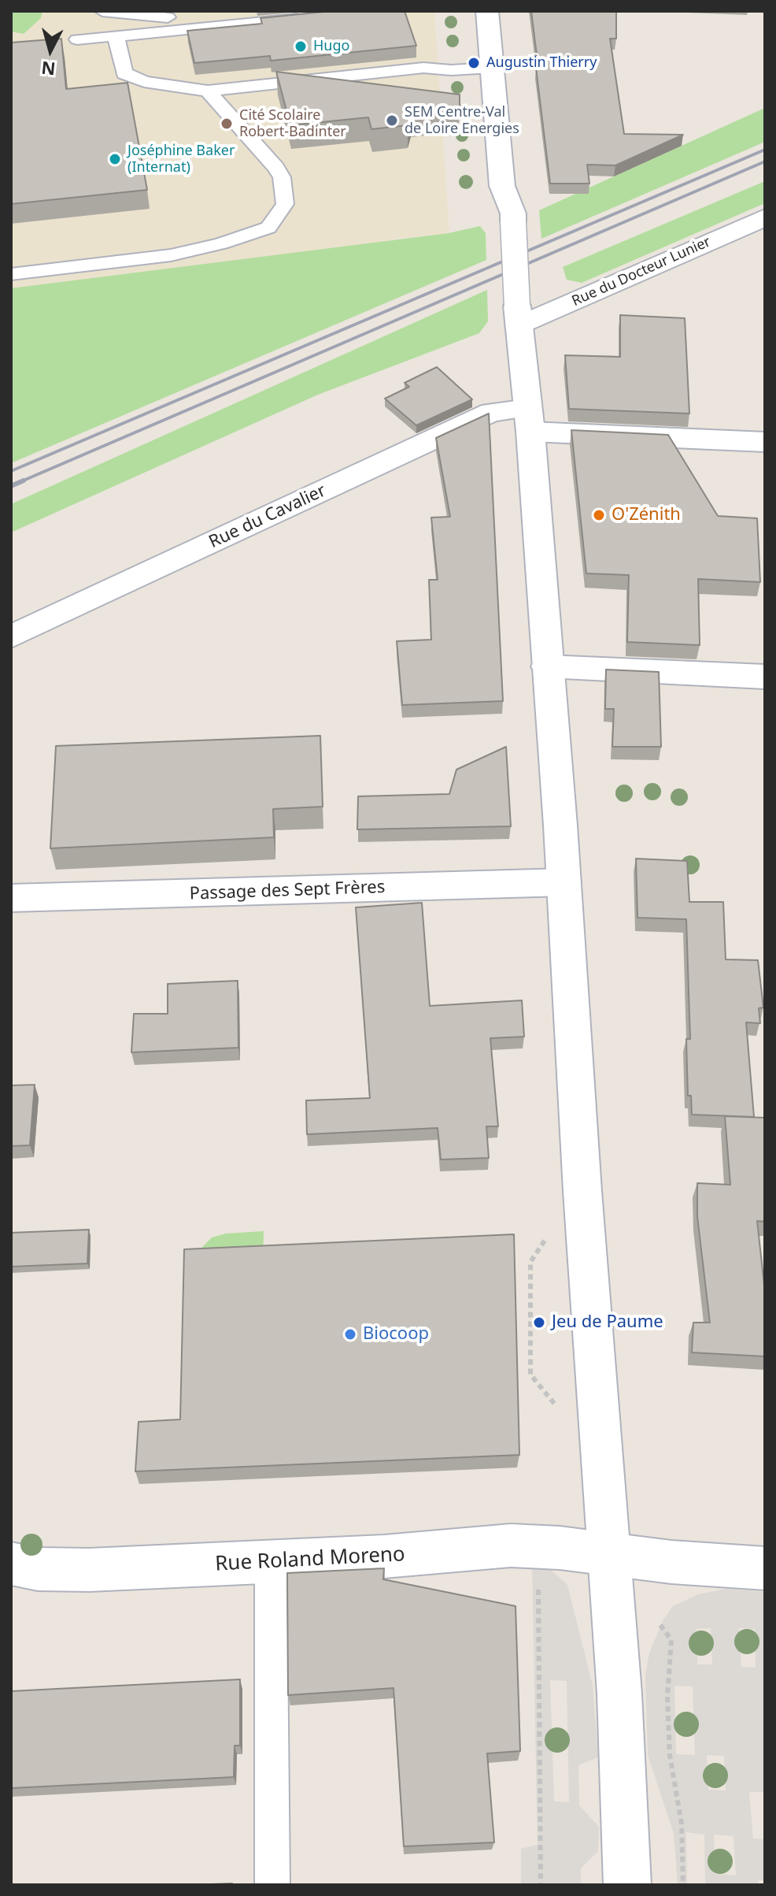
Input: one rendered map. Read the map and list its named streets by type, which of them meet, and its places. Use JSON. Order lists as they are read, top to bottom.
{
  "streets": {
    "street": [
      "Rue du Docteur Lunier",
      "Rue du Cavalier",
      "Passage des Sept Frères",
      "Rue Roland Moreno"
    ]
  },
  "places": [
    "Hugo",
    "Augustin Thierry",
    "SEM Centre-Val de Loire Energies",
    "Cité Scolaire Robert-Badinter",
    "Joséphine Baker (Internat)",
    "O'Zénith",
    "Jeu de Paume",
    "Biocoop"
  ],
  "north": "bottom"
}
